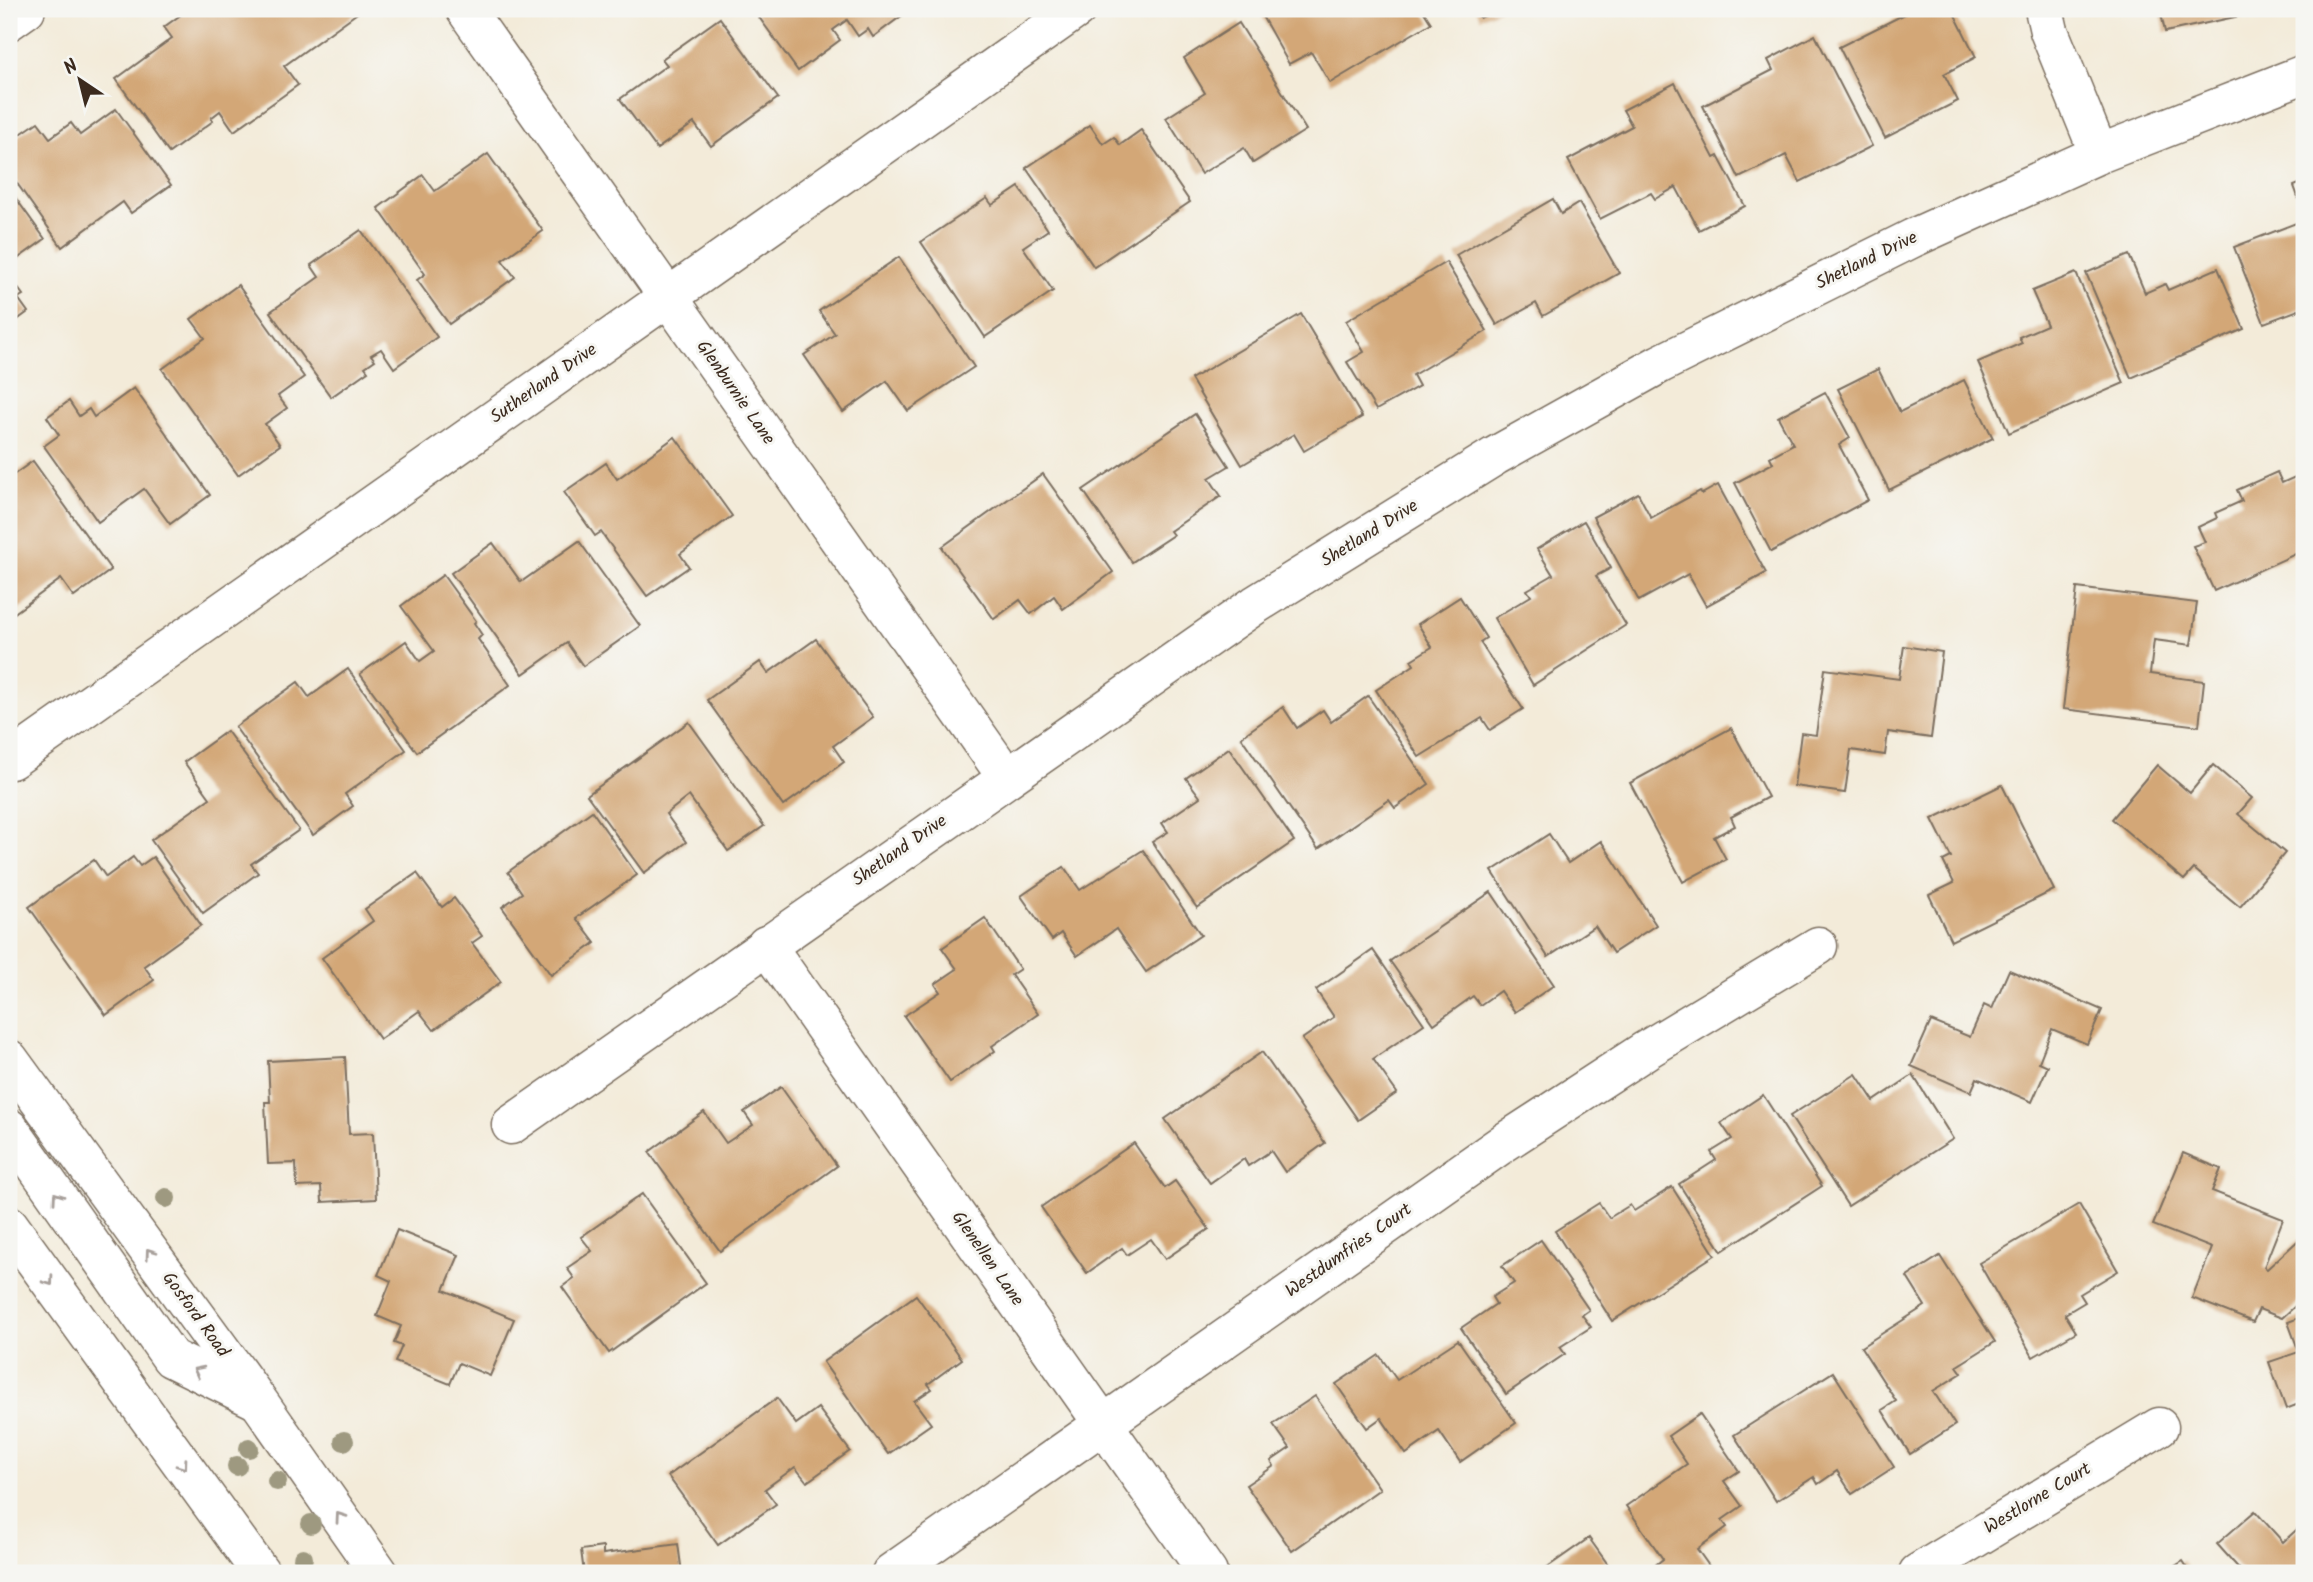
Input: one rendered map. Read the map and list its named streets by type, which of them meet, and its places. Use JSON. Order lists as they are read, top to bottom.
{
  "streets": {
    "street": [
      "Shetland Drive",
      "Sutherland Drive",
      "Glenburnie Lane",
      "Westdumfries Court",
      "Glenellen Lane",
      "Gosford Road",
      "Westlorne Court"
    ]
  },
  "crossings": [
    ["Shetland Drive", "Glenburnie Lane"],
    ["Shetland Drive", "Glenellen Lane"],
    ["Sutherland Drive", "Glenburnie Lane"],
    ["Westdumfries Court", "Glenellen Lane"]
  ],
  "north": "top left"
}
